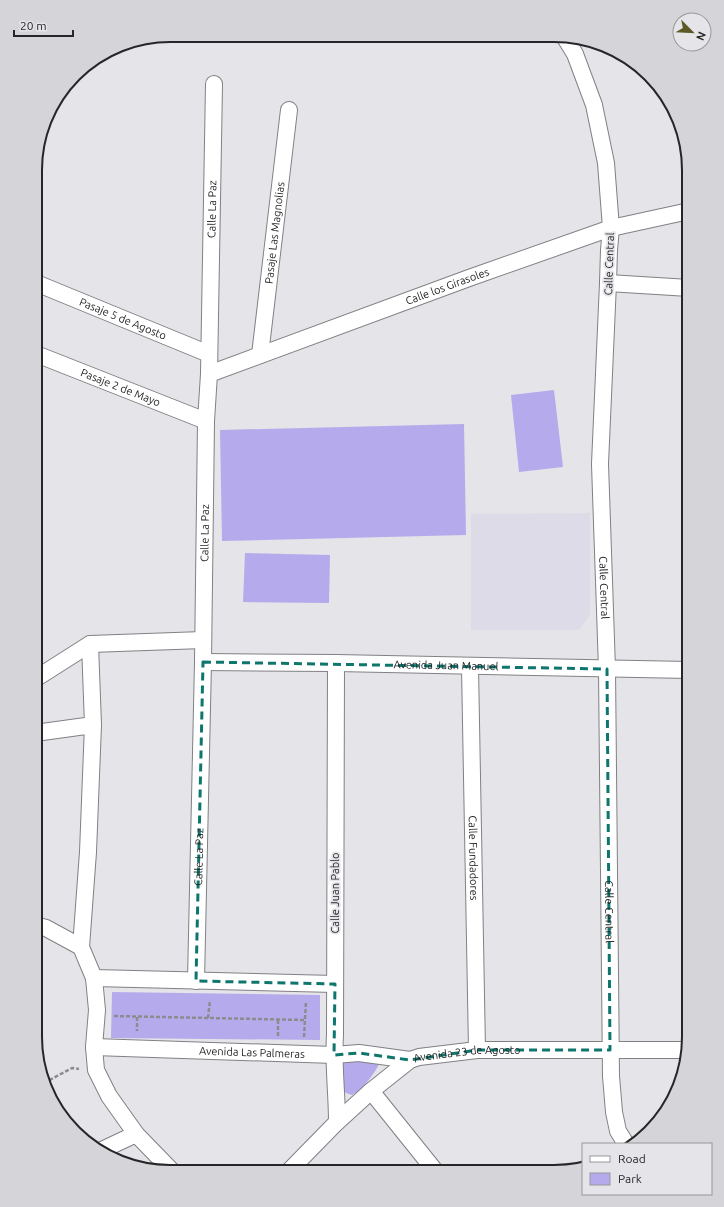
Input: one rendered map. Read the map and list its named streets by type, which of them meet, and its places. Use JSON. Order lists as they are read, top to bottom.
{
  "streets": {
    "street": [
      "Calle La Paz",
      "Pasaje Las Magnolias",
      "Calle Central",
      "Calle los Girasoles",
      "Pasaje 5 de Agosto",
      "Pasaje 2 de Mayo",
      "Avenida Juan Manuel",
      "Calle Fundadores",
      "Calle Juan Pablo",
      "Avenida Las Palmeras",
      "Avenida 23 de Agosto"
    ]
  },
  "crossings": [
    ["Calle La Paz", "Calle los Girasoles"],
    ["Calle La Paz", "Pasaje 5 de Agosto"],
    ["Calle La Paz", "Pasaje 2 de Mayo"],
    ["Calle La Paz", "Avenida Juan Manuel"],
    ["Pasaje Las Magnolias", "Calle los Girasoles"],
    ["Calle Central", "Calle los Girasoles"],
    ["Calle Central", "Avenida Juan Manuel"],
    ["Calle Central", "Avenida 23 de Agosto"],
    ["Avenida Juan Manuel", "Calle Fundadores"],
    ["Avenida Juan Manuel", "Calle Juan Pablo"],
    ["Calle Fundadores", "Avenida 23 de Agosto"],
    ["Calle Juan Pablo", "Avenida Las Palmeras"],
    ["Calle Juan Pablo", "Avenida 23 de Agosto"],
    ["Avenida Las Palmeras", "Avenida 23 de Agosto"]
  ],
  "legend": ["Road", "Park"],
  "scale_bar": "20 m",
  "north": "bottom right"
}
